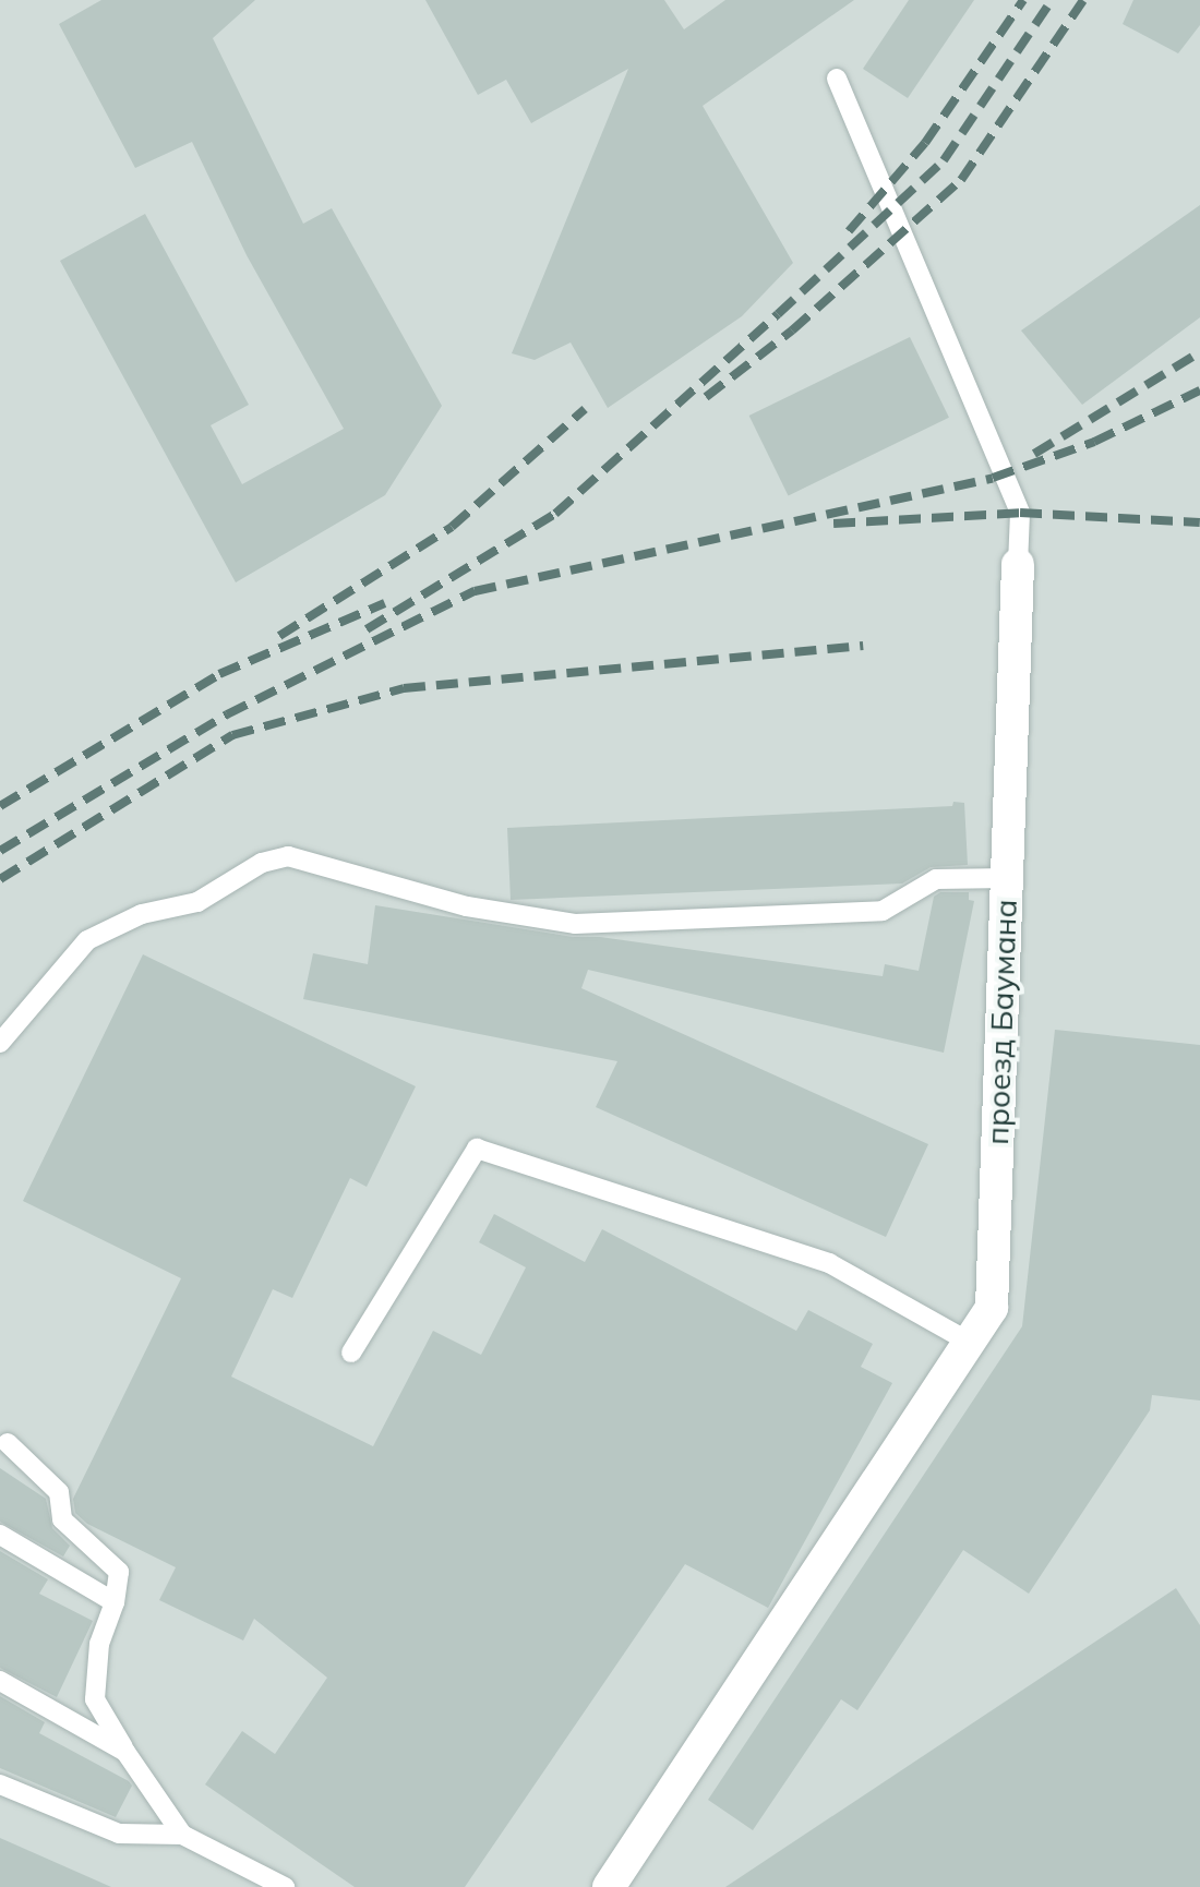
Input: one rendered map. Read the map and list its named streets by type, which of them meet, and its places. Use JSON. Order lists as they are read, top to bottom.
{
  "streets": {
    "street": ["проезд Баумана"]
  }
}
